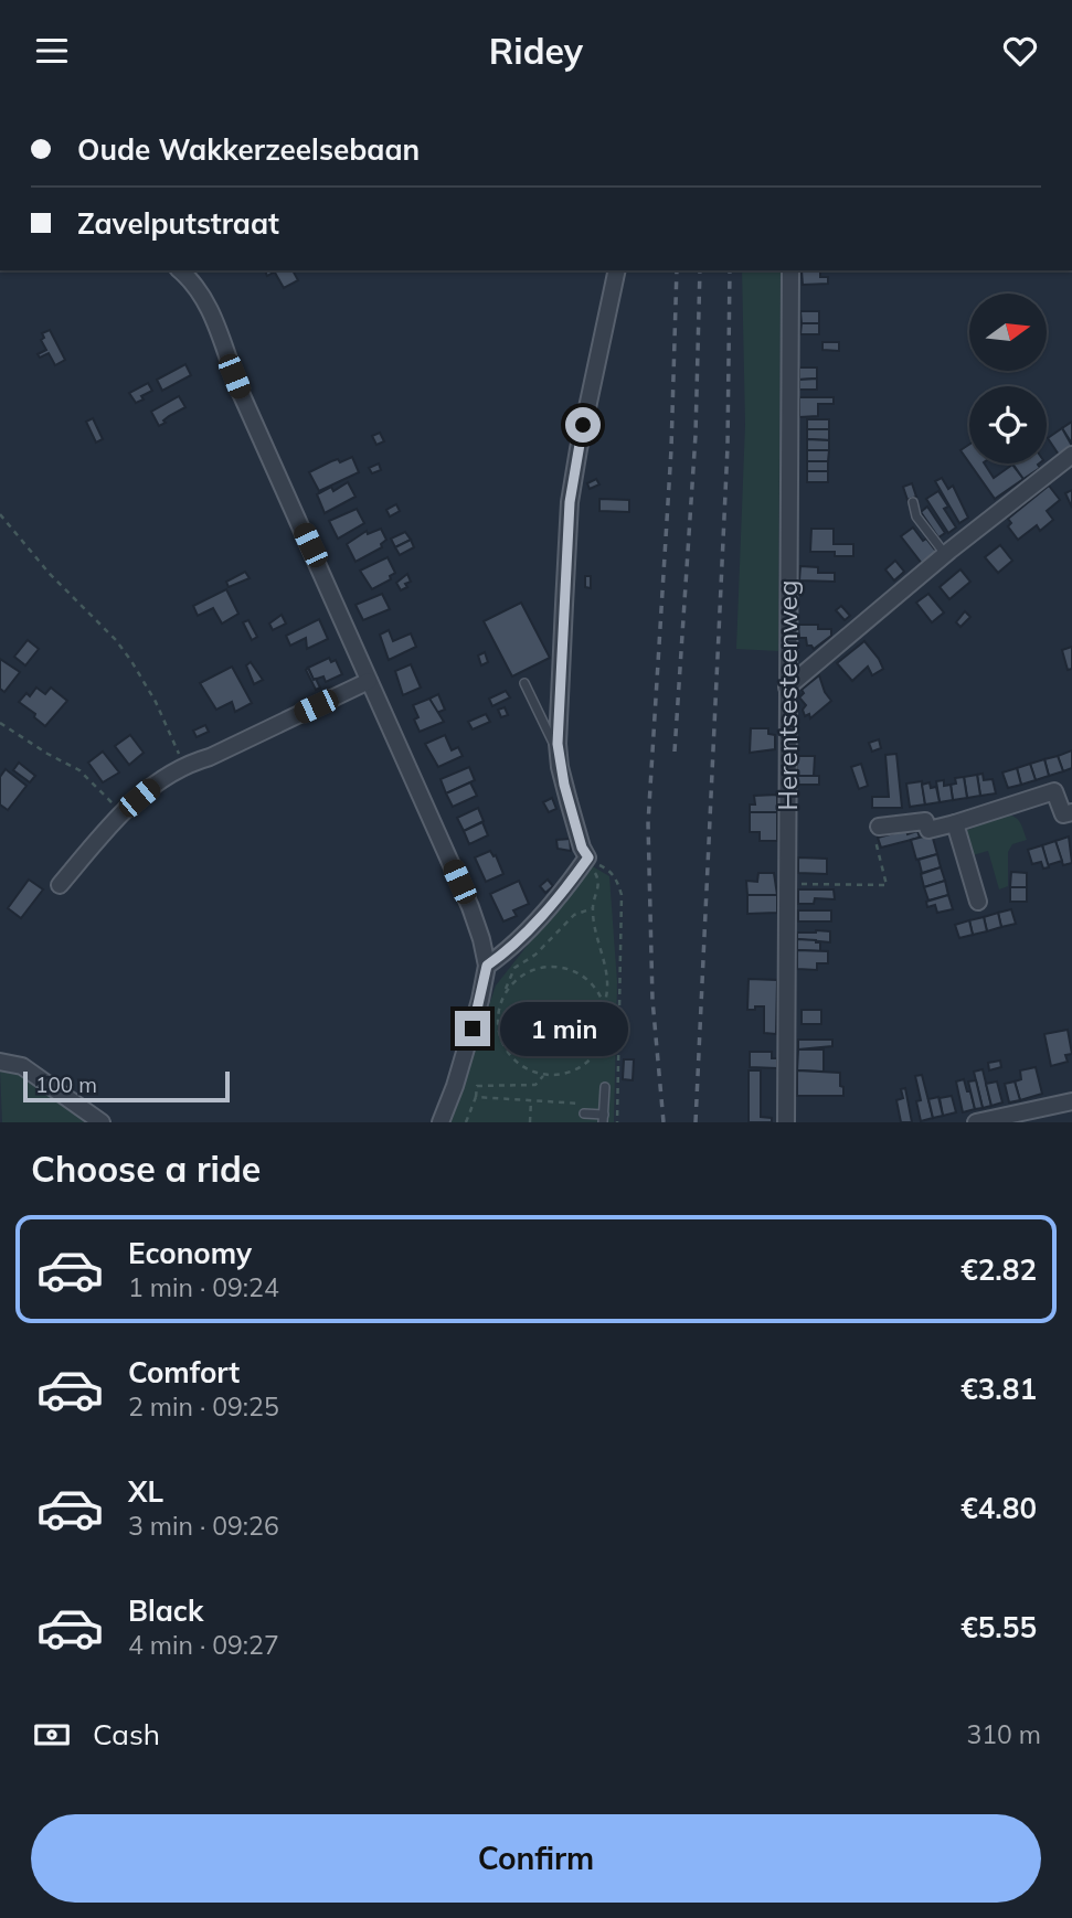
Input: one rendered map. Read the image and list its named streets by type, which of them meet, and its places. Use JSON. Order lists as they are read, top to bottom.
{
  "streets": {
    "street": ["Herentsesteenweg"]
  },
  "scale_bar": "100 m",
  "north": "right",
  "page": {
    "header": "Ridey",
    "banner": ["Oude Wakkerzeelsebaan", "Zavelputstraat"],
    "bubble": "1 min",
    "scale": "100 m",
    "heading": "Choose a ride",
    "list": [
      {
        "name": "Economy",
        "note": "1 min · 09:24",
        "value": "€2.82"
      },
      {
        "name": "Comfort",
        "note": "2 min · 09:25",
        "value": "€3.81"
      },
      {
        "name": "XL",
        "note": "3 min · 09:26",
        "value": "€4.80"
      },
      {
        "name": "Black",
        "note": "4 min · 09:27",
        "value": "€5.55"
      }
    ],
    "pay": ["Cash", "310 m"],
    "buttons": "Confirm"
  }
}
